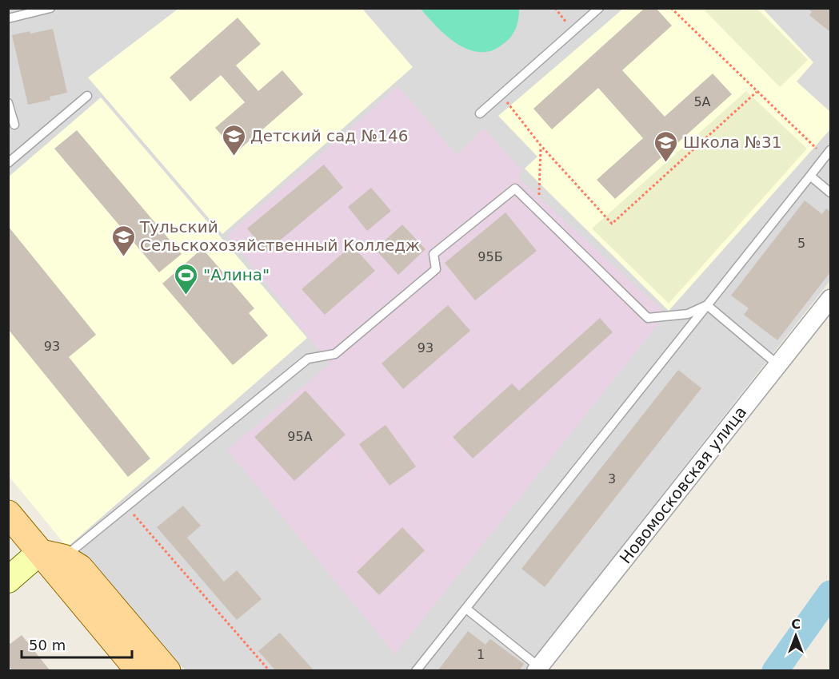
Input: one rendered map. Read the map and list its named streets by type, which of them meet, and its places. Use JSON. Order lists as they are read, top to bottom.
{
  "streets": {
    "street": ["Новомосковская улица"]
  },
  "places": {
    "school or university": ["Детский сад №146", "Школа №31", "Тульский Сельскохозяйственный Колледж"],
    "sports": ["\"Алина\""]
  },
  "house_numbers": [
    "5А",
    "5",
    "95Б",
    "93",
    "93",
    "95А",
    "3",
    "1"
  ],
  "scale_bar": "50 m",
  "north": "top"
}
